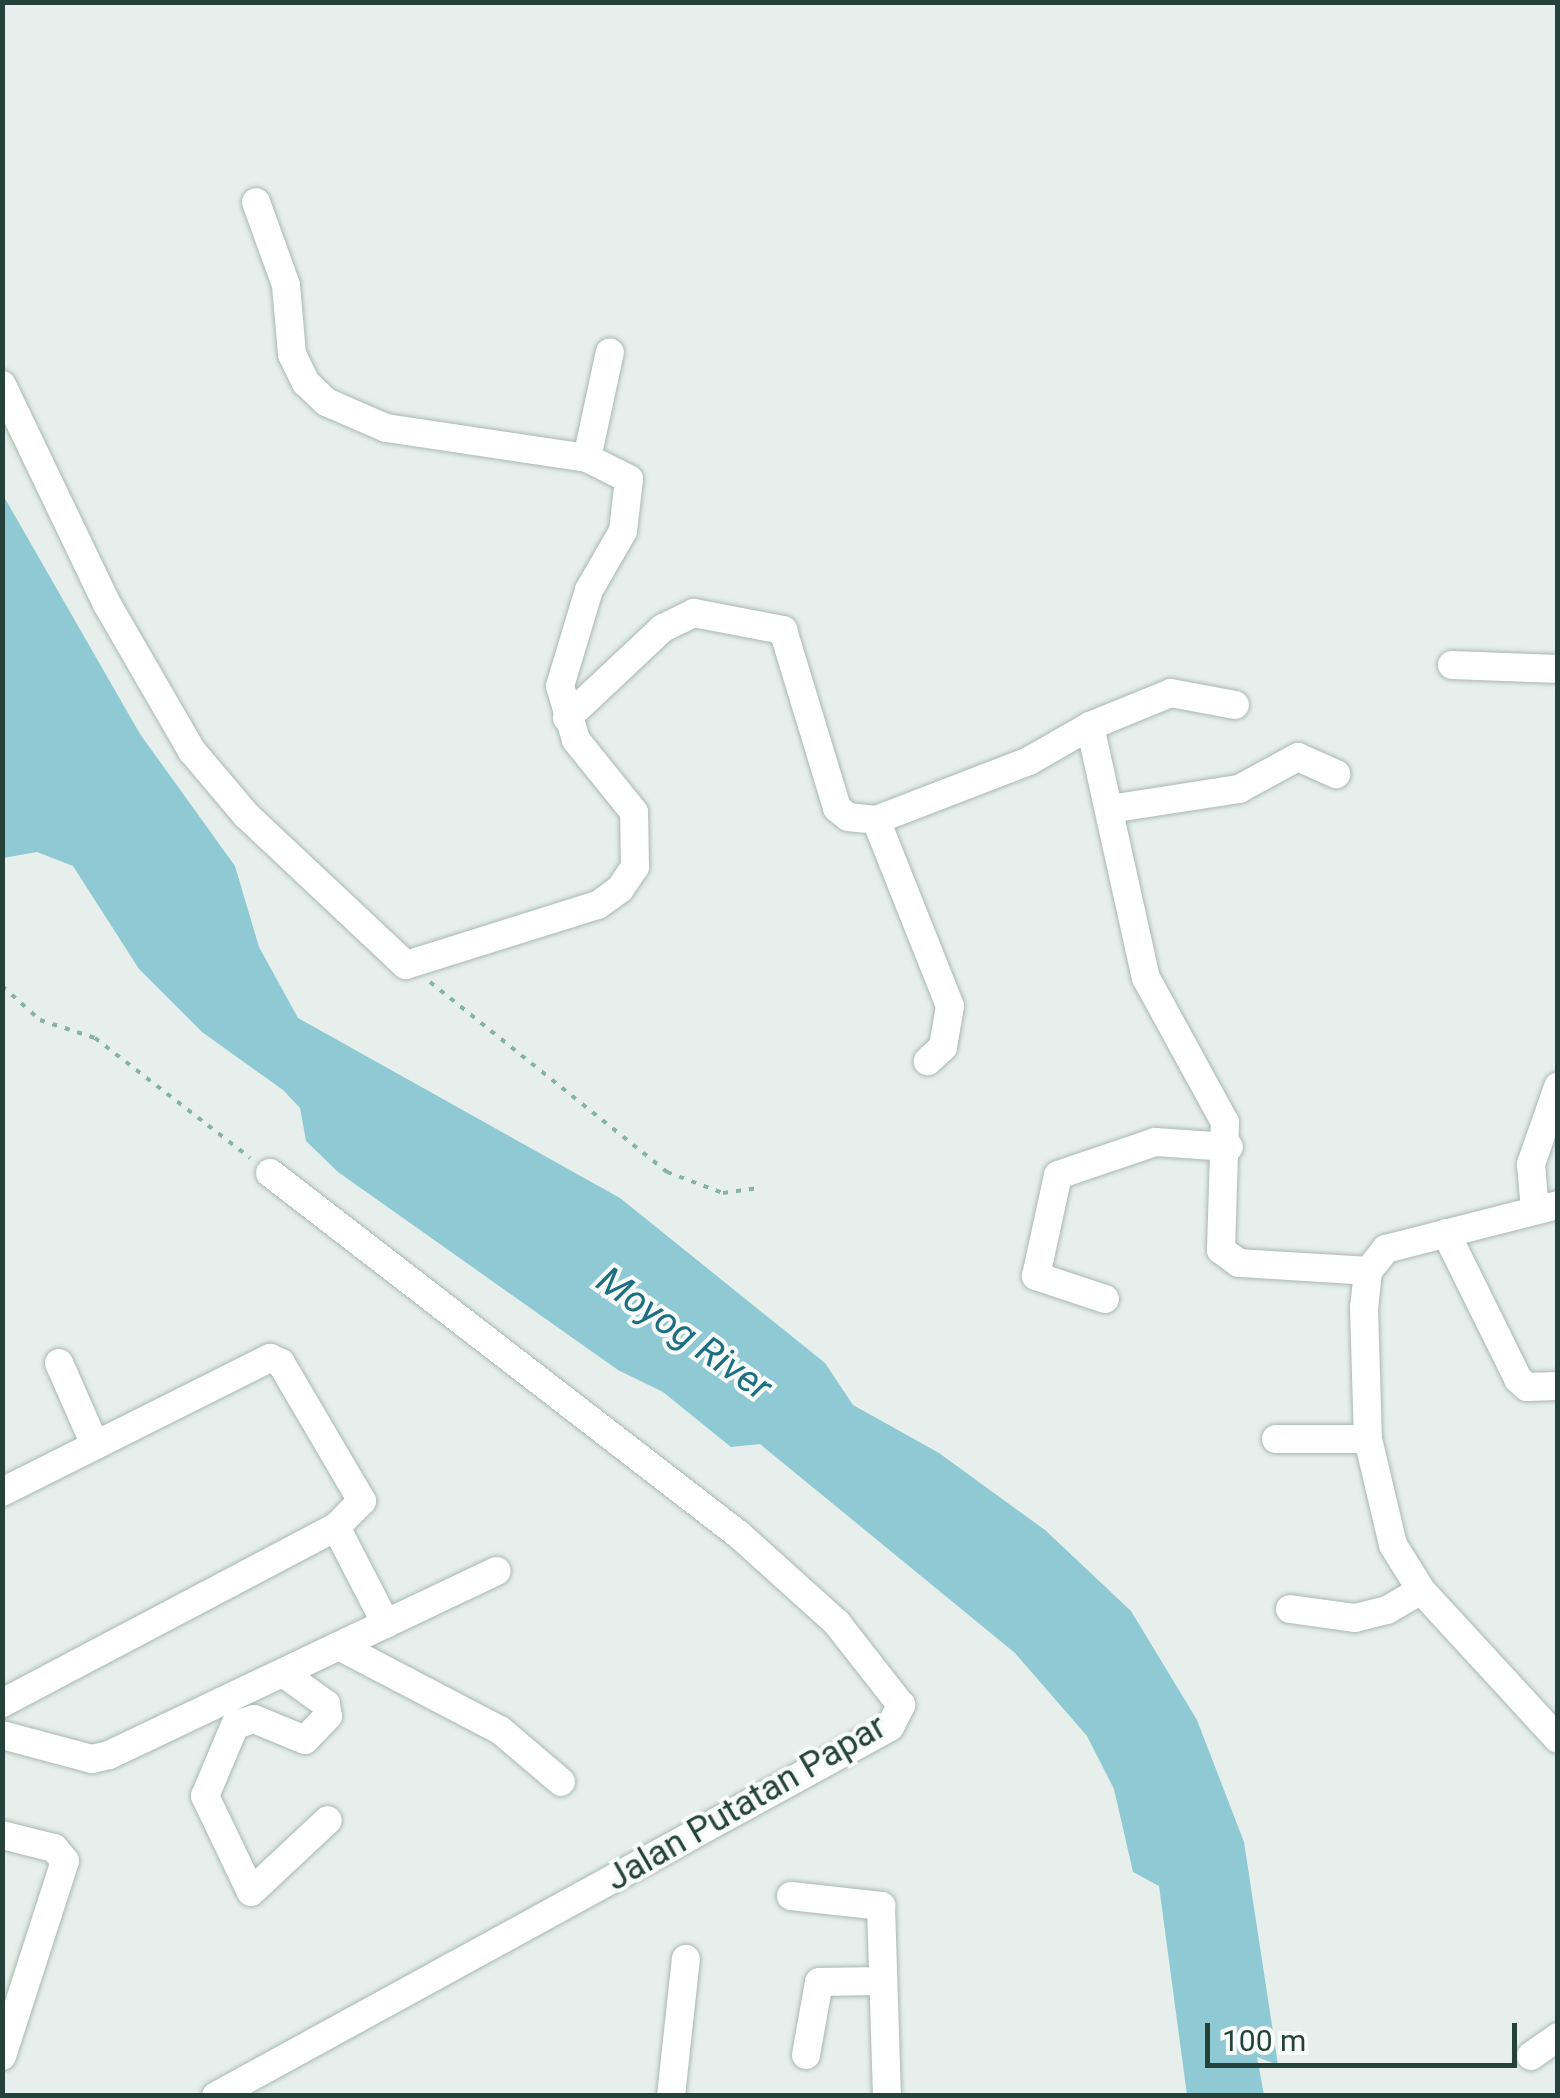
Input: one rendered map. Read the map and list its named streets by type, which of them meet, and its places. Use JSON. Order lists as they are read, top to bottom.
{
  "streets": {
    "street": ["Jalan Putatan Papar"]
  },
  "water": ["Moyog River"],
  "scale_bar": "100 m"
}
